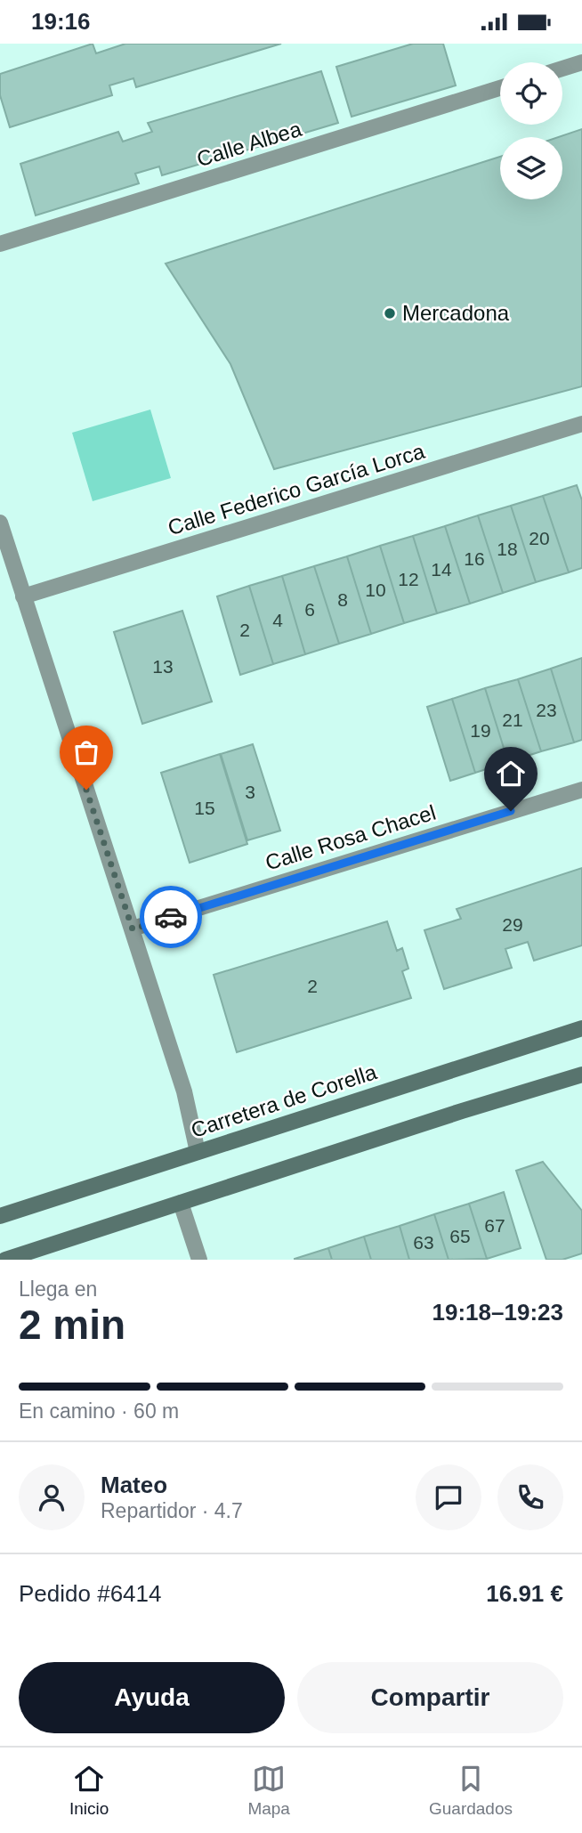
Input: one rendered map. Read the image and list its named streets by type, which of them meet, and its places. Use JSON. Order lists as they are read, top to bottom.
{
  "streets": {
    "main road": ["Carretera de Corella"],
    "street": ["Calle Albea", "Calle Federico García Lorca", "Calle Rosa Chacel"]
  },
  "places": ["Mercadona"],
  "house_numbers": [
    "20",
    "18",
    "16",
    "14",
    "12",
    "10",
    "8",
    "6",
    "4",
    "2",
    "13",
    "23",
    "21",
    "19",
    "3",
    "15",
    "29",
    "2",
    "67",
    "65",
    "63"
  ],
  "page": {
    "status": "19:16",
    "heading": ["2 min", "Llega en", "19:18–19:23"],
    "panel": [
      "Mateo",
      "Repartidor · 4.7",
      "Pedido #6414",
      "16.91 €"
    ],
    "bar": "En camino · 60 m",
    "buttons": ["Ayuda", "Compartir"],
    "tabs": ["Inicio", "Mapa", "Guardados"]
  }
}
